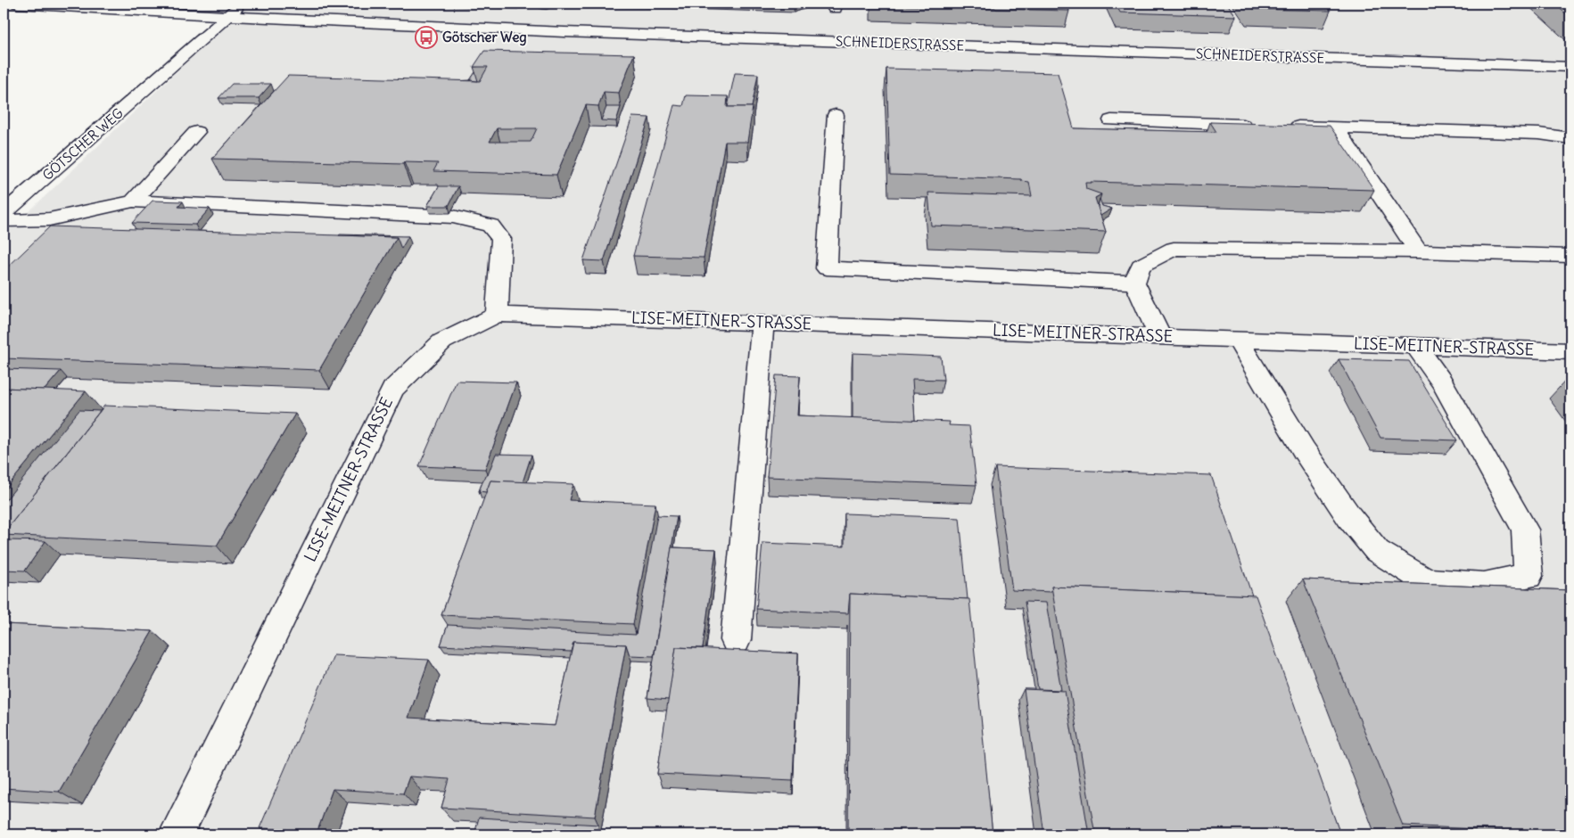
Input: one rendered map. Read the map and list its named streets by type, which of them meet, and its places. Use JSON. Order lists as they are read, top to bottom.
{
  "streets": {
    "street": ["SCHNEIDERSTRASSE", "GÖTSCHER WEG", "LISE-MEITNER-STRASSE"]
  },
  "crossings": [
    ["SCHNEIDERSTRASSE", "GÖTSCHER WEG"]
  ],
  "places": {
    "bus stop": ["Götscher Weg"]
  }
}
